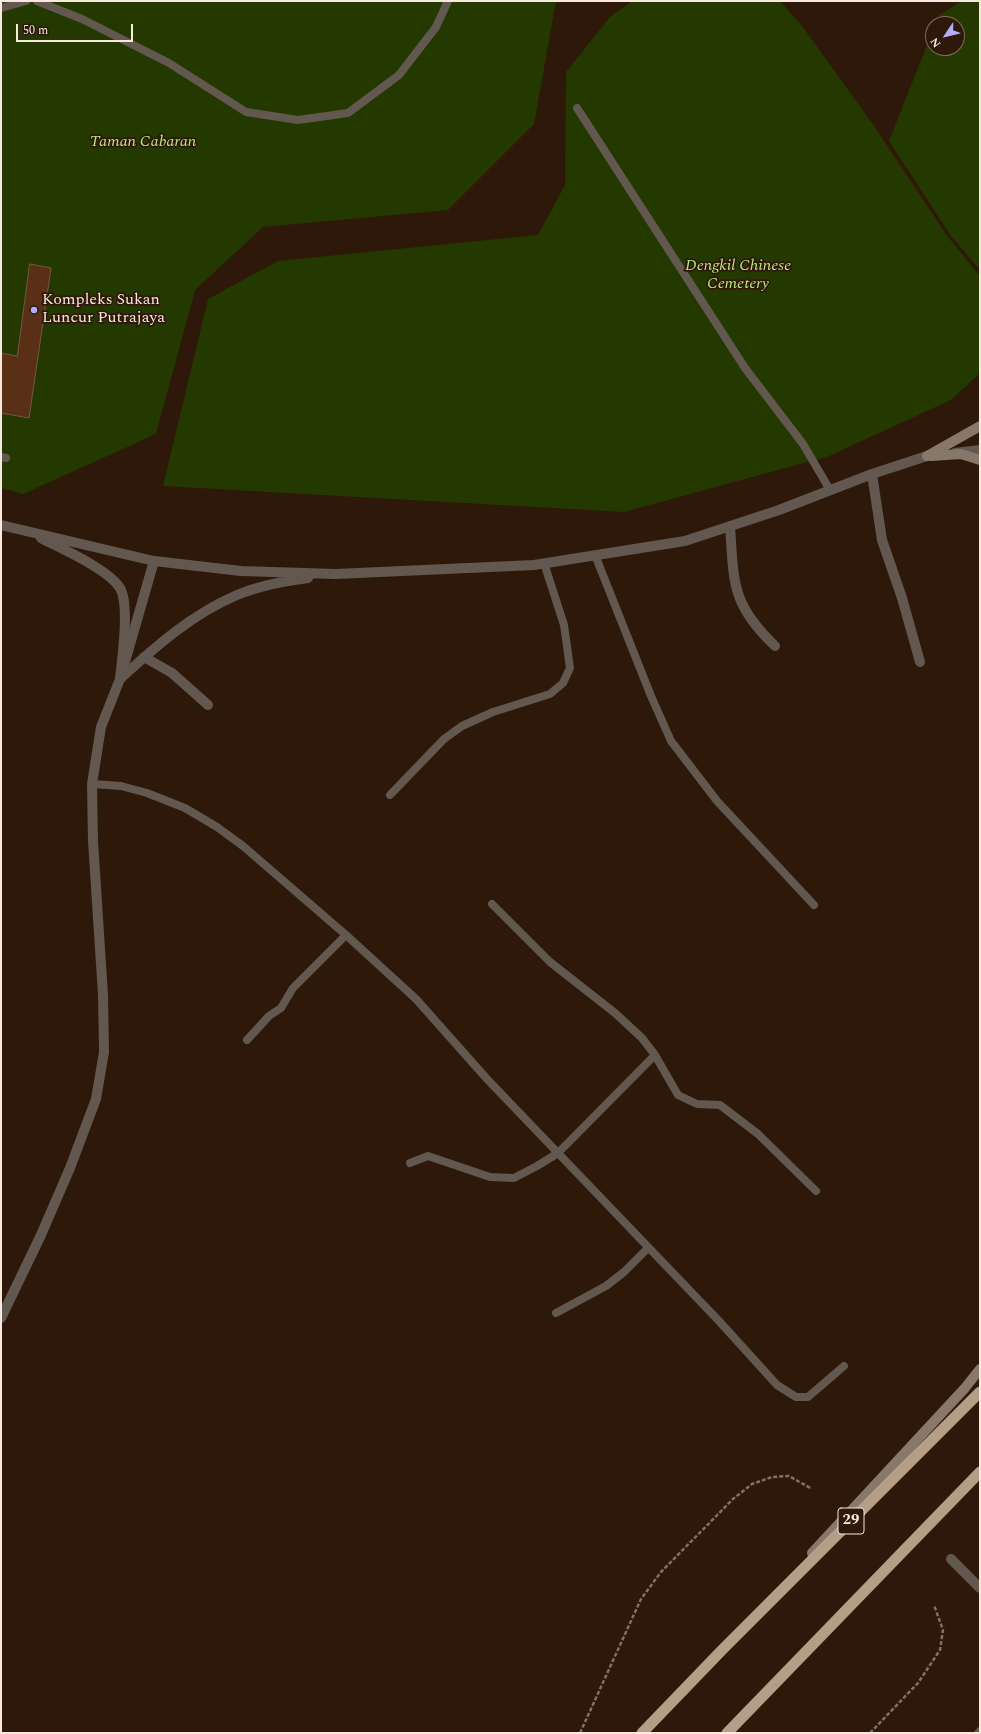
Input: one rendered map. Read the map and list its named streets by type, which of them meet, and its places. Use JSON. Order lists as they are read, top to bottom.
{
  "streets": {
    "highway": ["29"]
  },
  "parks": ["Taman Cabaran", "Dengkil Chinese Cemetery"],
  "places": ["Kompleks Sukan Luncur Putrajaya"],
  "scale_bar": "50 m",
  "north": "bottom left"
}
